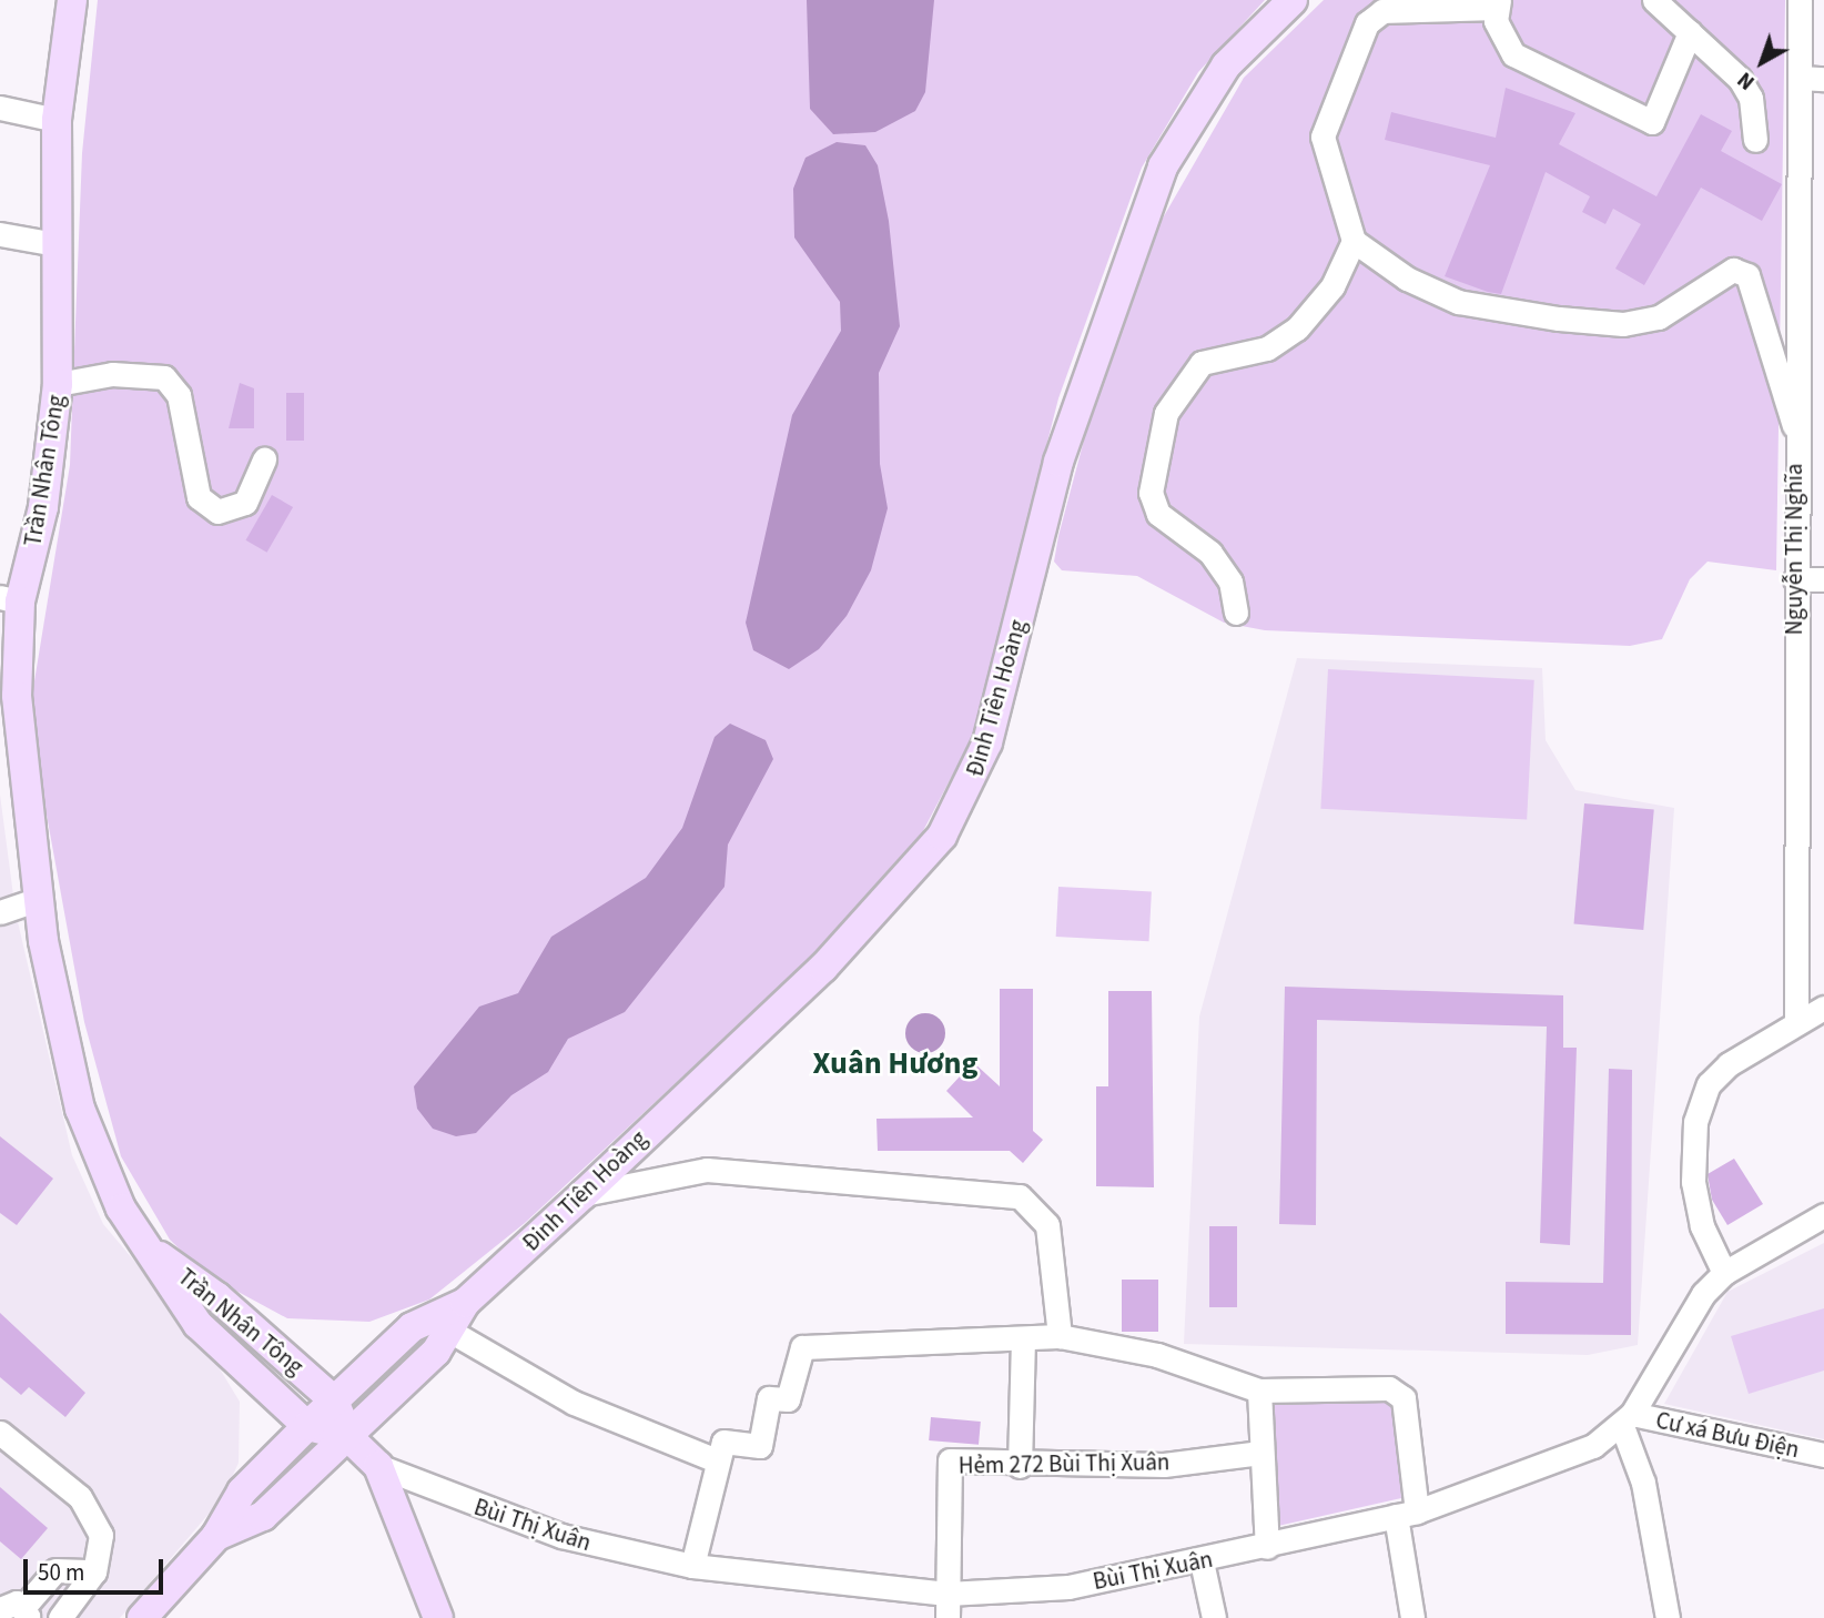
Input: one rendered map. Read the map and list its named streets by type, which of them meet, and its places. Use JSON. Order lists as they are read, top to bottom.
{
  "streets": {
    "main road": ["Trần Nhân Tông", "Đinh Tiên Hoàng"],
    "street": [
      "Nguyễn Thị Nghĩa",
      "Cư xá Bưu Điện",
      "Hẻm 272 Bùi Thị Xuân",
      "Bùi Thị Xuân"
    ]
  },
  "crossings": [
    ["Trần Nhân Tông", "Đinh Tiên Hoàng"],
    ["Cư xá Bưu Điện", "Bùi Thị Xuân"],
    ["Hẻm 272 Bùi Thị Xuân", "Bùi Thị Xuân"]
  ],
  "districts": ["Xuân Hương"],
  "scale_bar": "50 m",
  "north": "bottom left"
}
